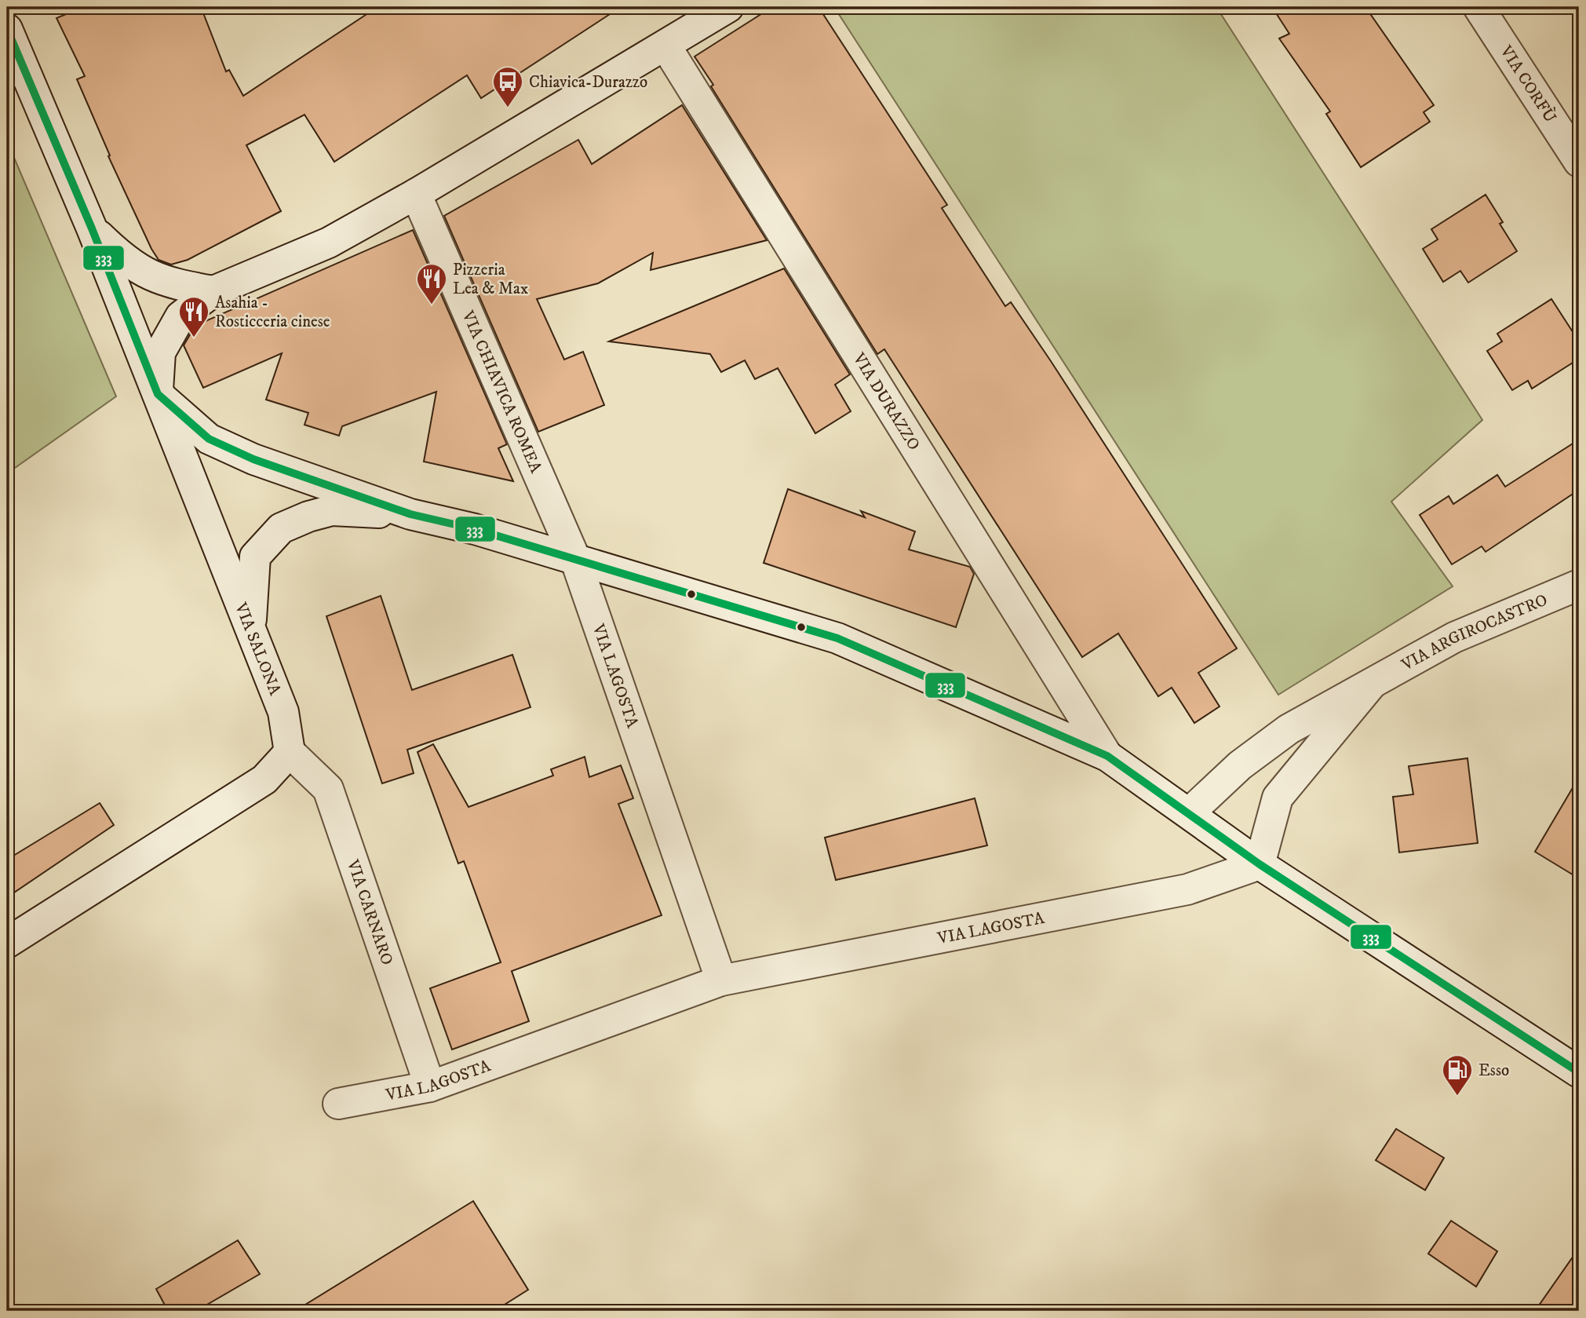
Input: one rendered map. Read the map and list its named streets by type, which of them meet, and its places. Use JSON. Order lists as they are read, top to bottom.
{
  "streets": {
    "street": [
      "VIA CORFÙ",
      "VIA CHIAVICA ROMEA",
      "VIA DURAZZO",
      "VIA ARGIROCASTRO",
      "VIA SALONA",
      "VIA LAGOSTA",
      "VIA CARNARO"
    ]
  },
  "crossings": [
    ["VIA CHIAVICA ROMEA", "VIA LAGOSTA"],
    ["VIA ARGIROCASTRO", "VIA LAGOSTA"],
    ["VIA SALONA", "VIA CARNARO"],
    ["VIA LAGOSTA", "VIA CARNARO"]
  ],
  "places": {
    "bus stop": ["Chiavica-Durazzo"],
    "restaurant": ["Pizzeria Lea & Max", "Asahia - Rosticceria cinese"],
    "fuel station": ["Esso"]
  },
  "lines": ["transit line 333"]
}
